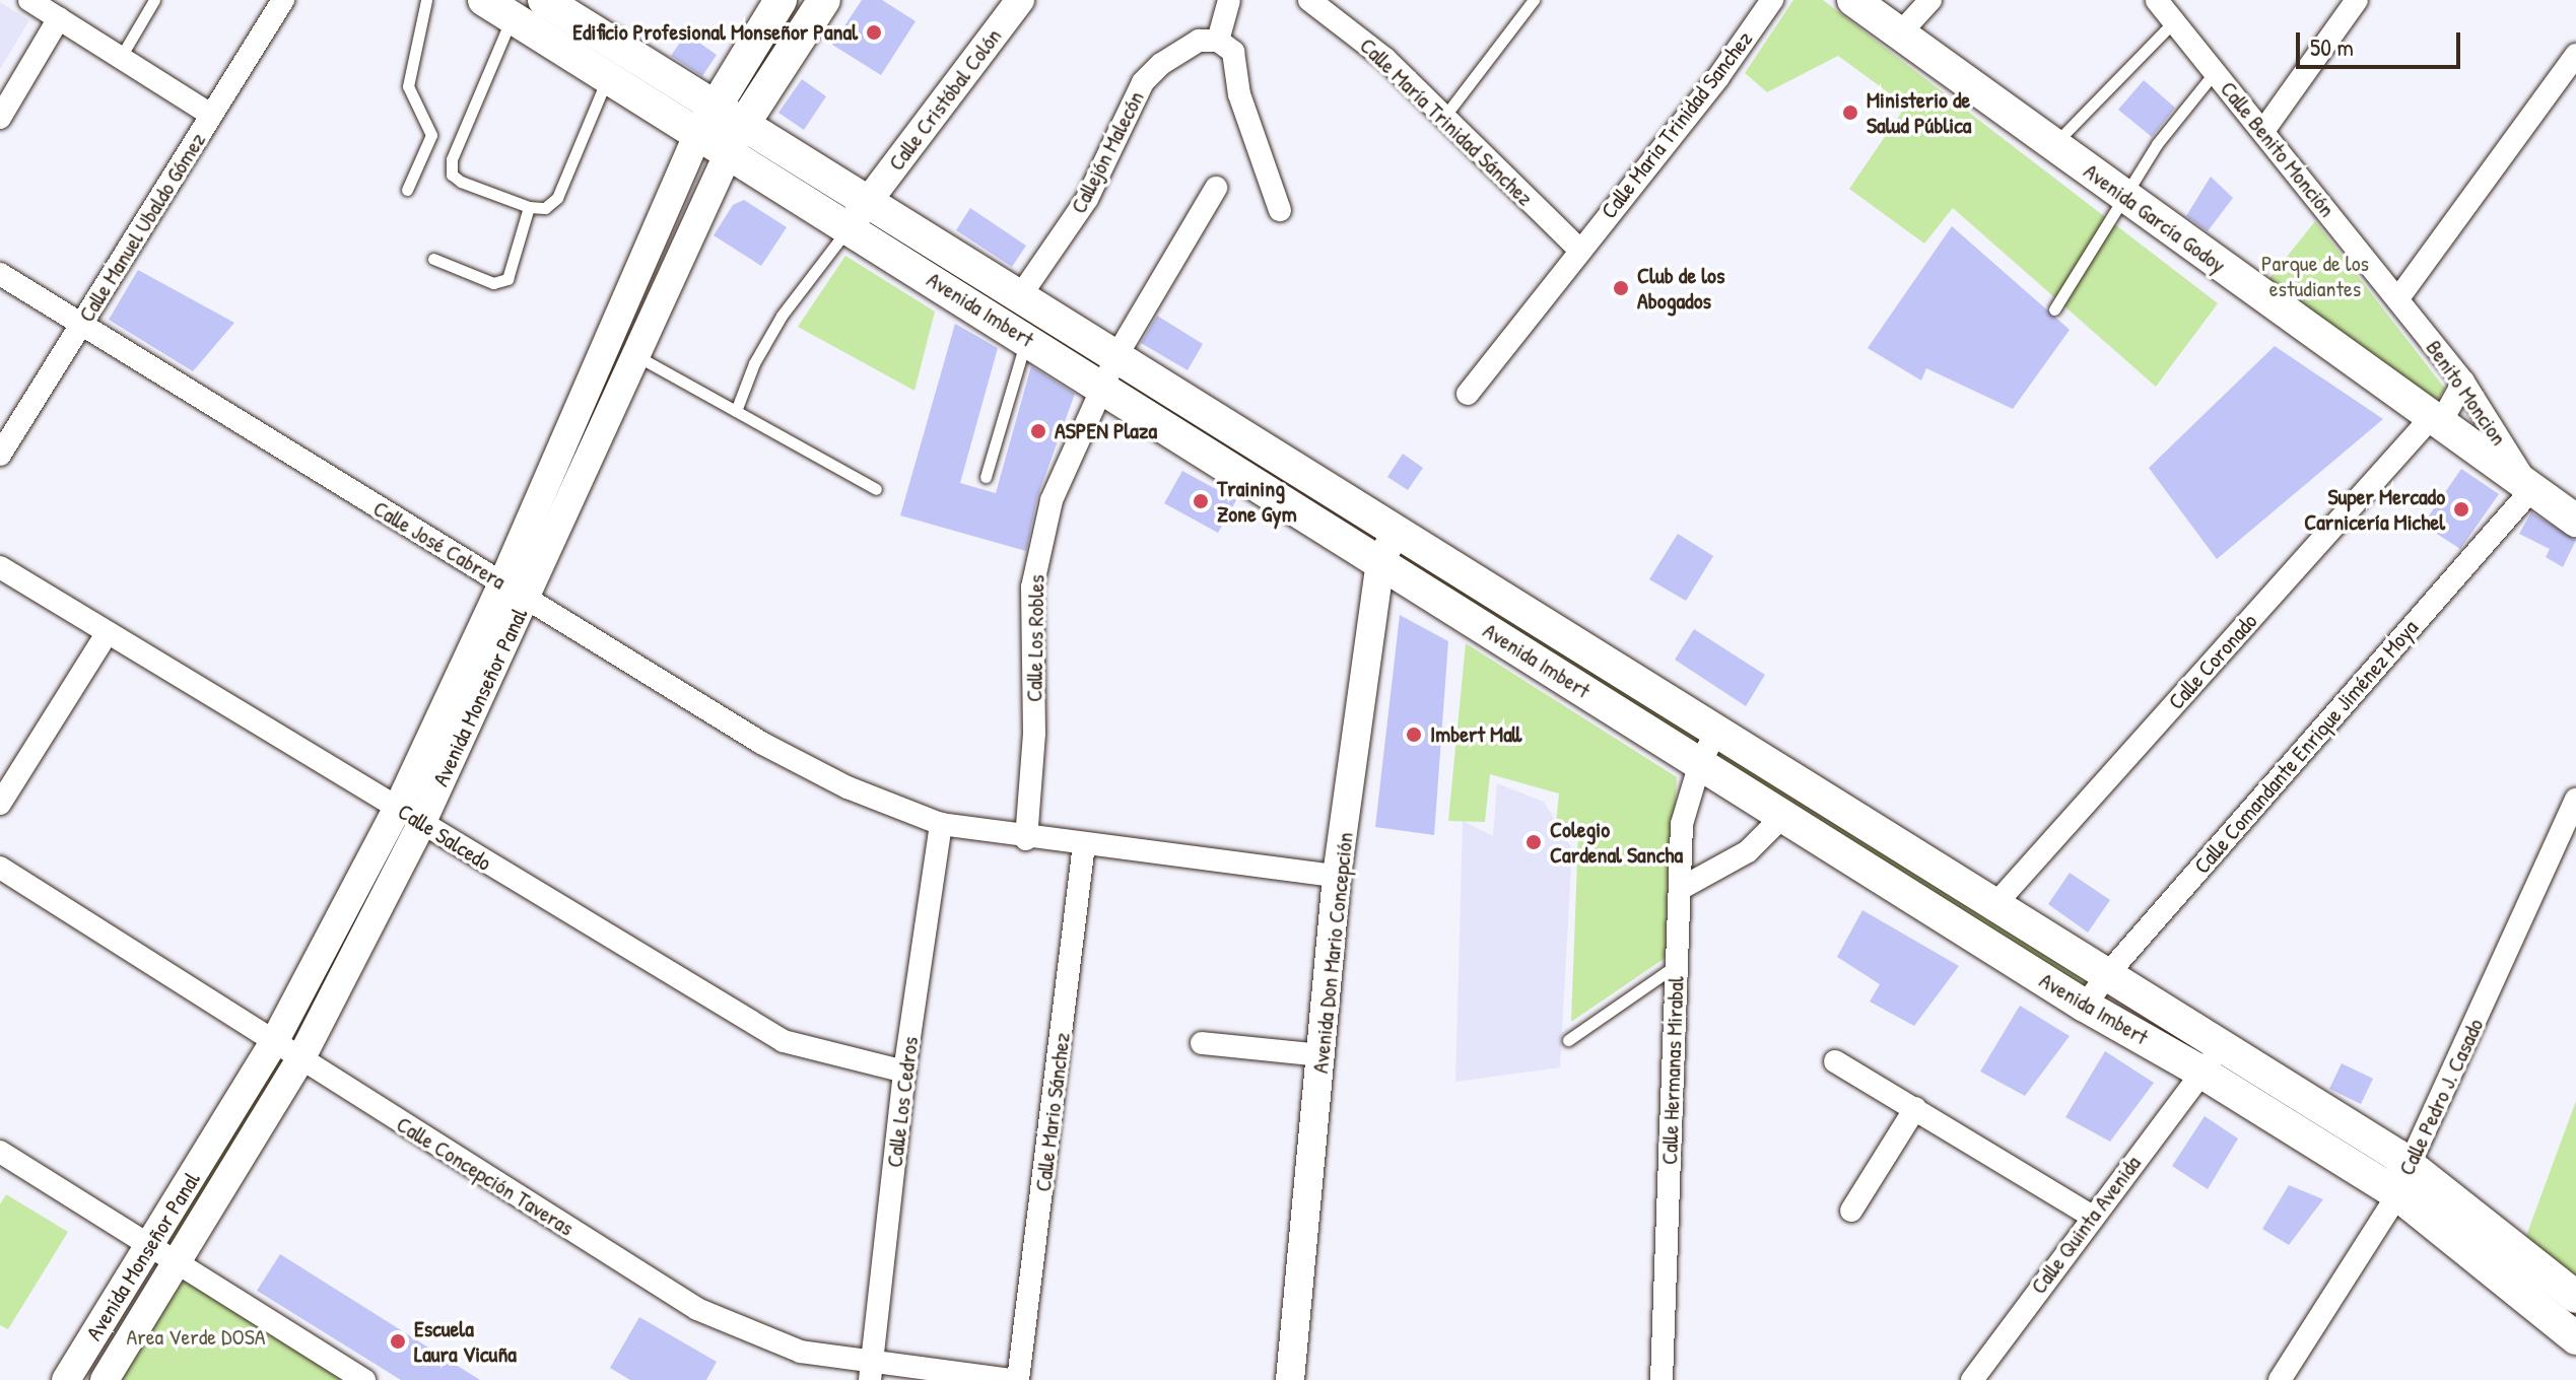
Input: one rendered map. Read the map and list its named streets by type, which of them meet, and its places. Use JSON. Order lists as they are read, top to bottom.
{
  "streets": {
    "main road": ["Avenida García Godoy", "Avenida Imbert", "Avenida Monseñor Panal"],
    "street": [
      "Calle Cristóbal Colón",
      "Calle María Trinidad Sánchez",
      "Calle Maria Trinidad Sanchez",
      "Calle Benito Monción",
      "Callejón Malecón",
      "Calle Manuel Ubaldo Gómez",
      "Benito Moncion",
      "Calle José Cabrera",
      "Calle Los Robles",
      "Calle Coronado",
      "Calle Comandante Enrique Jiménez Moya",
      "Calle Salcedo",
      "Avenida Don Mario Concepción",
      "Calle Hermanas Mirabal",
      "Calle Pedro J. Casado",
      "Calle Los Cedros",
      "Calle Mario Sánchez",
      "Calle Concepción Taveras",
      "Calle Quinta Avenida"
    ]
  },
  "crossings": [
    ["Calle Cristóbal Colón", "Avenida Imbert"],
    ["Calle María Trinidad Sánchez", "Calle Maria Trinidad Sanchez"],
    ["Calle Benito Monción", "Benito Moncion"],
    ["Callejón Malecón", "Avenida Imbert"],
    ["Avenida García Godoy", "Benito Moncion"],
    ["Avenida García Godoy", "Calle Coronado"],
    ["Avenida García Godoy", "Calle Comandante Enrique Jiménez Moya"],
    ["Calle Manuel Ubaldo Gómez", "Calle José Cabrera"],
    ["Avenida Imbert", "Calle Los Robles"],
    ["Avenida Imbert", "Calle Coronado"],
    ["Avenida Imbert", "Avenida Monseñor Panal"],
    ["Avenida Imbert", "Calle Comandante Enrique Jiménez Moya"],
    ["Avenida Imbert", "Avenida Don Mario Concepción"],
    ["Avenida Imbert", "Calle Hermanas Mirabal"],
    ["Avenida Imbert", "Calle Pedro J. Casado"],
    ["Avenida Imbert", "Calle Quinta Avenida"],
    ["Benito Moncion", "Calle Coronado"],
    ["Benito Moncion", "Calle Comandante Enrique Jiménez Moya"],
    ["Calle José Cabrera", "Calle Los Robles"],
    ["Calle José Cabrera", "Avenida Monseñor Panal"],
    ["Calle José Cabrera", "Avenida Don Mario Concepción"],
    ["Calle José Cabrera", "Calle Los Cedros"],
    ["Calle José Cabrera", "Calle Mario Sánchez"],
    ["Avenida Monseñor Panal", "Calle Salcedo"],
    ["Avenida Monseñor Panal", "Calle Concepción Taveras"],
    ["Calle Salcedo", "Calle Los Cedros"],
    ["Calle Los Cedros", "Calle Concepción Taveras"]
  ],
  "parks": ["Parque de los estudiantes", "Area Verde DOSA"],
  "places": [
    "Edificio Profesional Monseñor Panal",
    "Ministerio de Salud Pública",
    "Club de los Abogados",
    "ASPEN Plaza",
    "Training Zone Gym",
    "Super Mercado Carnicería Michel",
    "Imbert Mall",
    "Colegio Cardenal Sancha",
    "Escuela Laura Vicuña"
  ],
  "scale_bar": "50 m"
}
